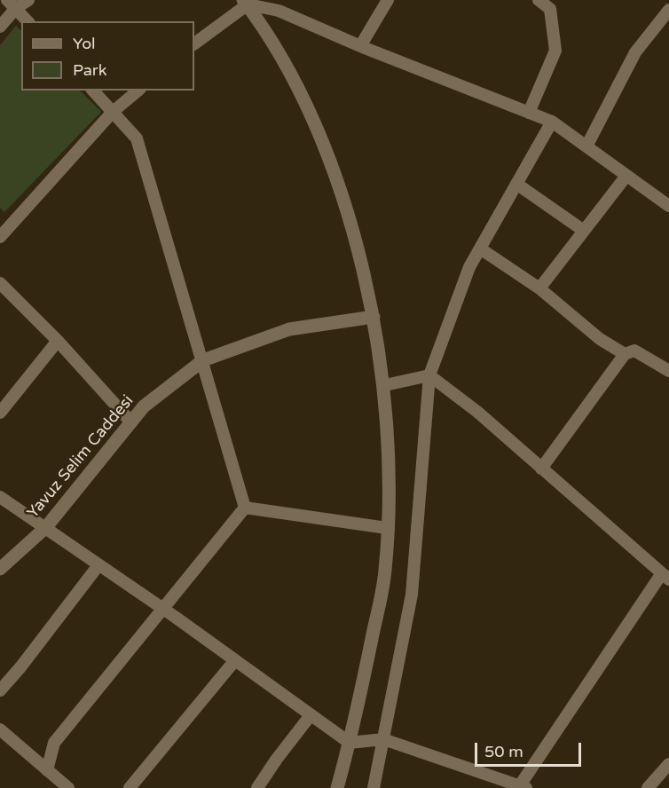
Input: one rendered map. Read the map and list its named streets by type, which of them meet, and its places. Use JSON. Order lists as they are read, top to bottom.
{
  "streets": {
    "street": ["Yavuz Selim Caddesi"]
  },
  "legend": ["Yol", "Park"],
  "scale_bar": "50 m"
}
